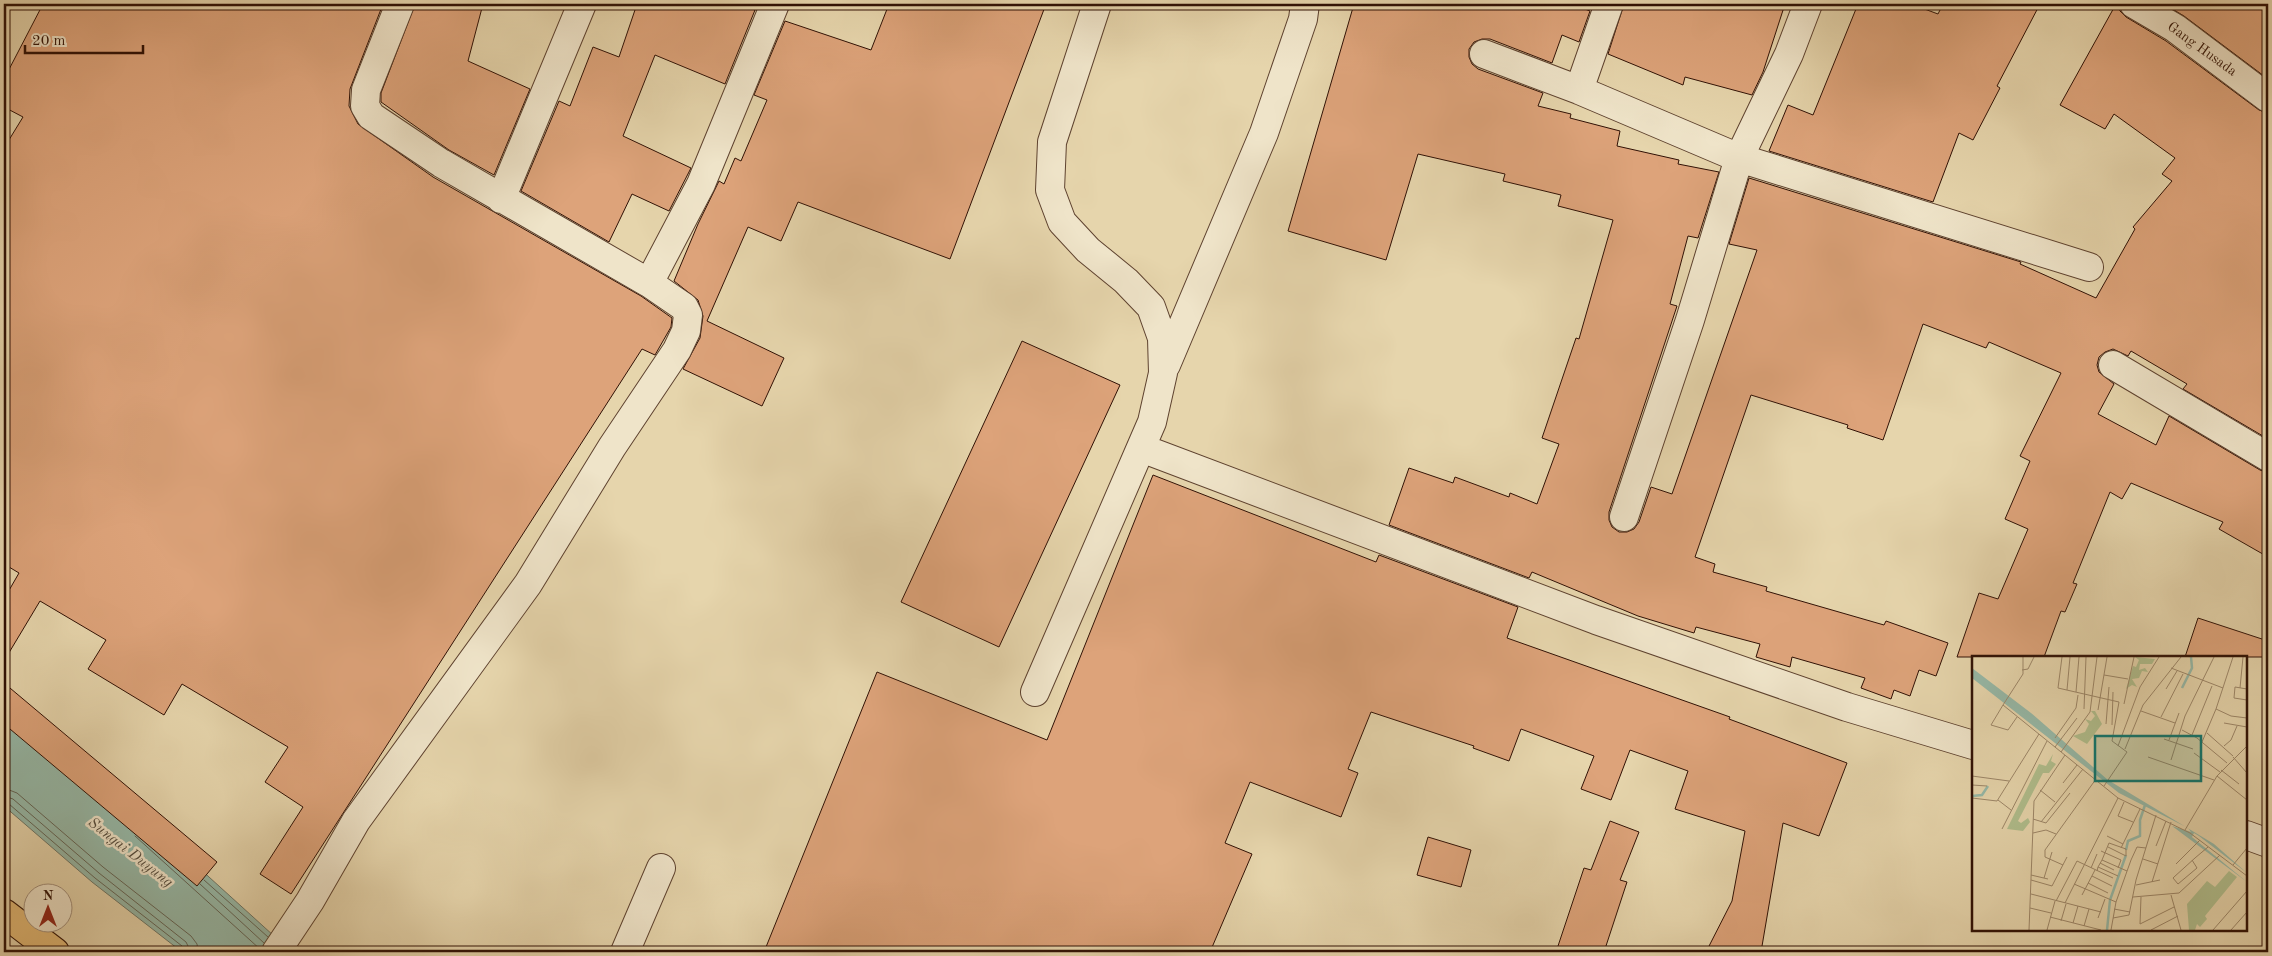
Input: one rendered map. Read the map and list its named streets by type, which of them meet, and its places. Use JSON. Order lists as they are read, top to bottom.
{
  "streets": {
    "street": ["Gang Husada"]
  },
  "water": ["Sungai Duyung"],
  "scale_bar": "20 m",
  "north": "top"
}
